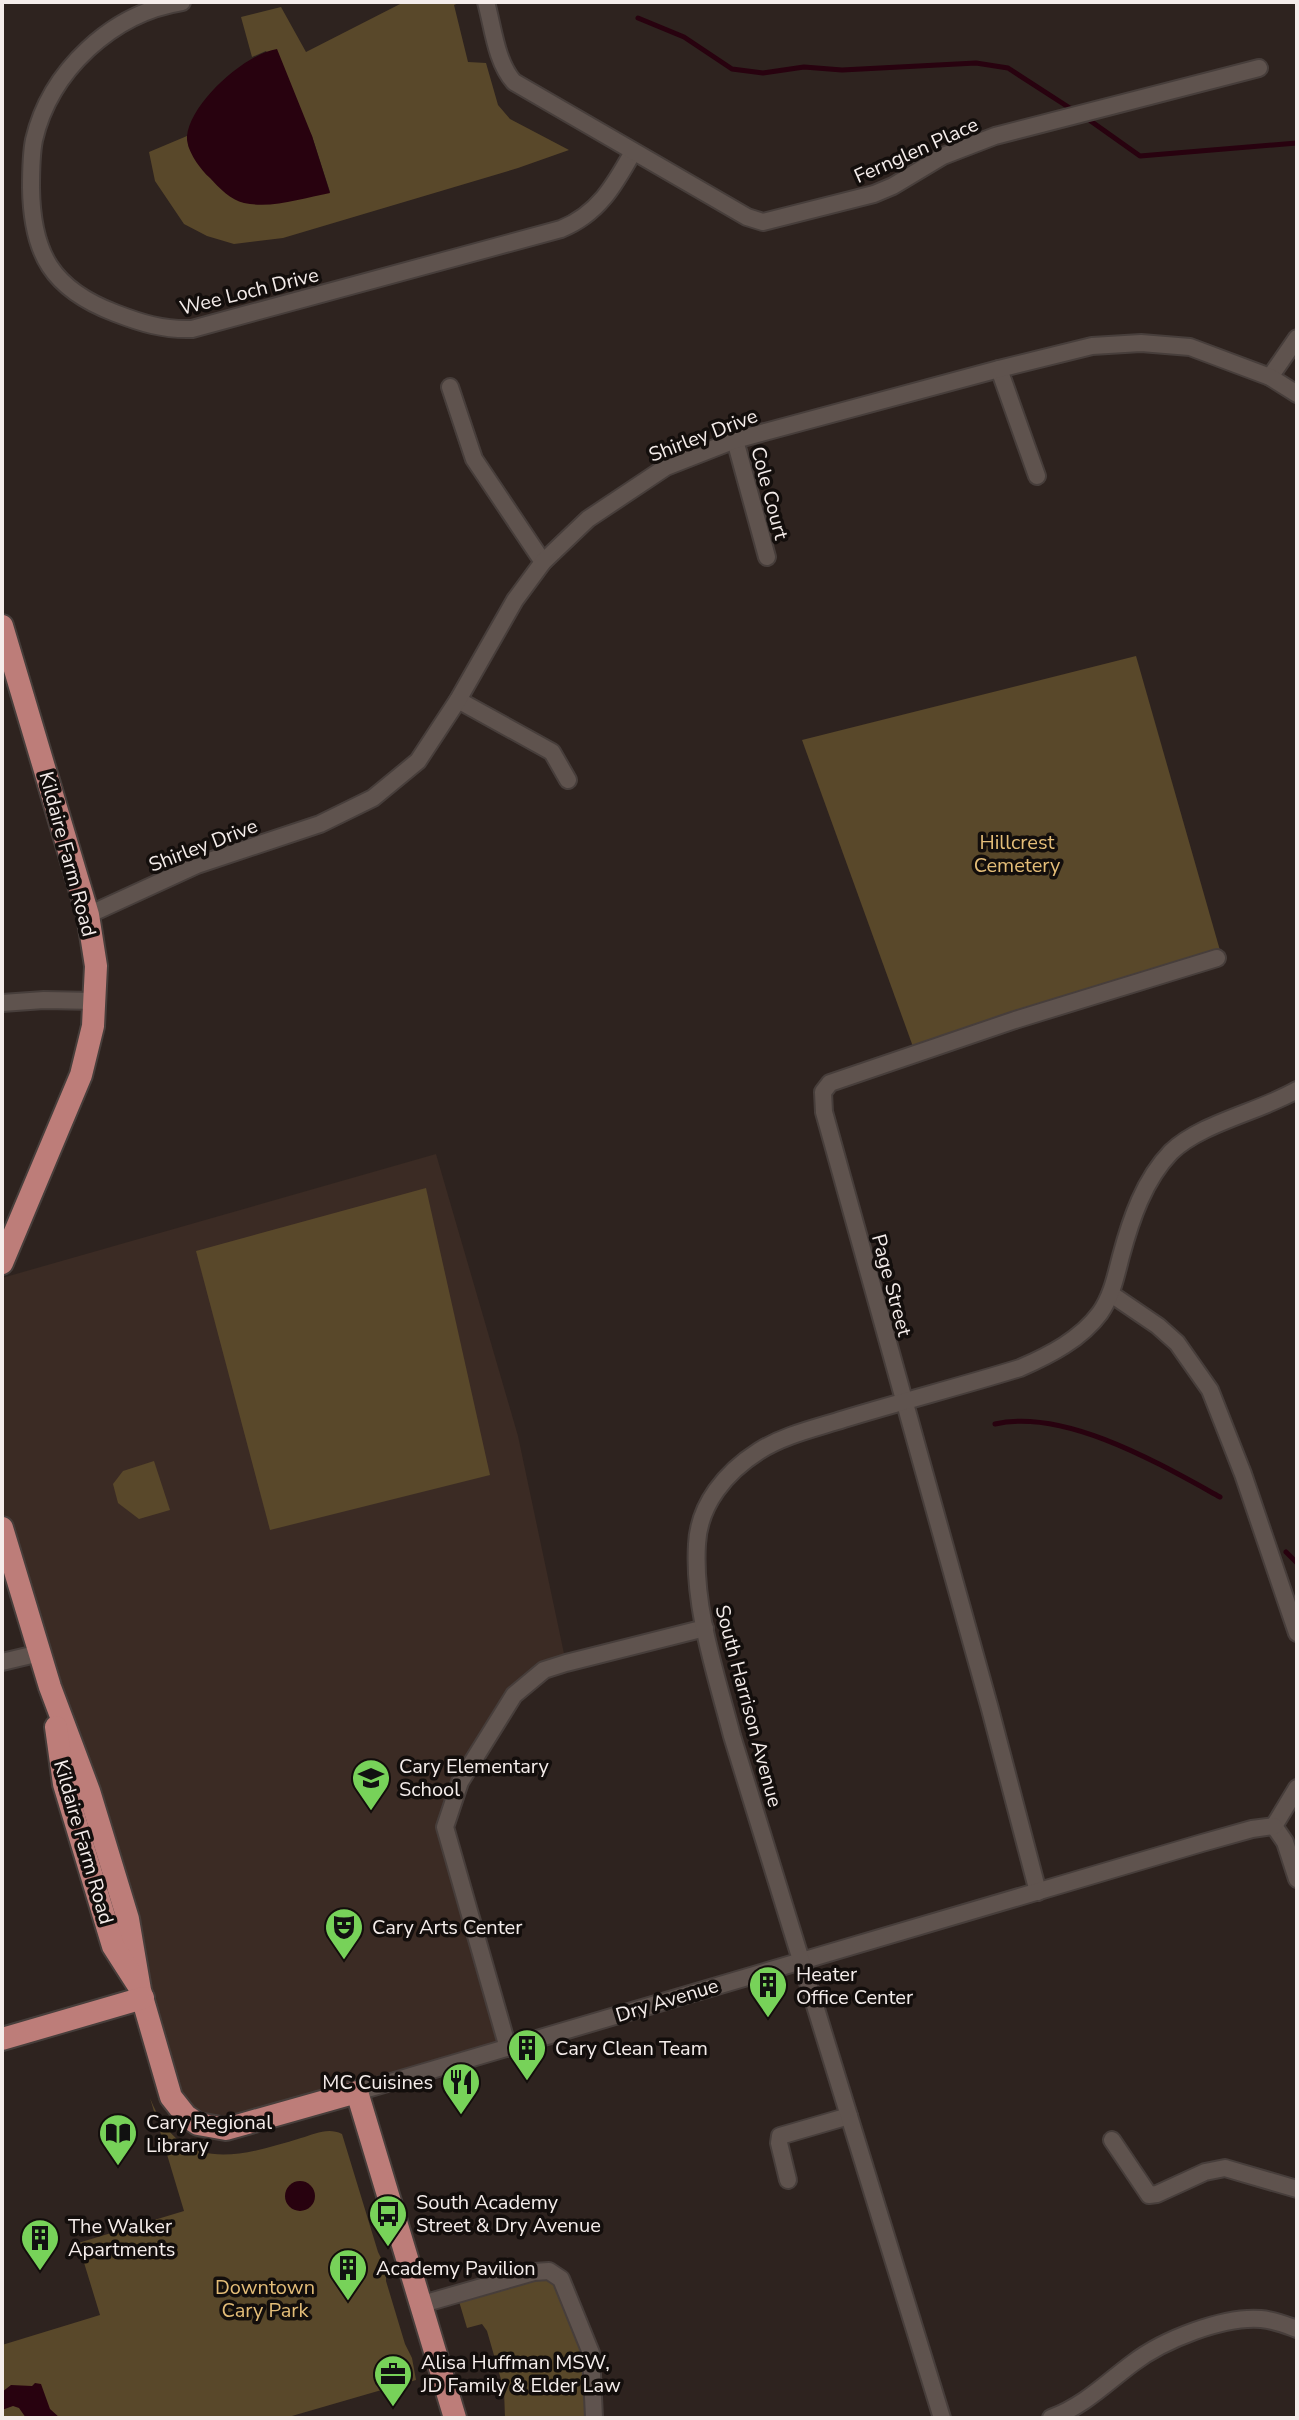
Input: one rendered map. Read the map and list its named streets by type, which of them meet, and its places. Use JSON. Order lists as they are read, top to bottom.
{
  "streets": {
    "main road": ["Kildaire Farm Road", "Dry Avenue"],
    "street": [
      "Fernglen Place",
      "Wee Loch Drive",
      "Shirley Drive",
      "Cole Court",
      "Page Street",
      "South Harrison Avenue"
    ]
  },
  "crossings": [
    ["Fernglen Place", "Wee Loch Drive"],
    ["Shirley Drive", "Cole Court"],
    ["Shirley Drive", "Kildaire Farm Road"],
    ["Kildaire Farm Road", "Dry Avenue"],
    ["Page Street", "South Harrison Avenue"],
    ["Page Street", "Dry Avenue"],
    ["South Harrison Avenue", "Dry Avenue"]
  ],
  "parks": ["Hillcrest Cemetery", "Downtown Cary Park"],
  "places": {
    "school or university": ["Cary Elementary School"],
    "theatre": ["Cary Arts Center"],
    "building": [
      "Heater Office Center",
      "Cary Clean Team",
      "The Walker Apartments",
      "Academy Pavilion"
    ],
    "restaurant": ["MC Cuisines"],
    "library": ["Cary Regional Library"],
    "bus stop": ["South Academy Street & Dry Avenue"],
    "office": ["Alisa Huffman MSW, JD Family & Elder Law"]
  }
}
